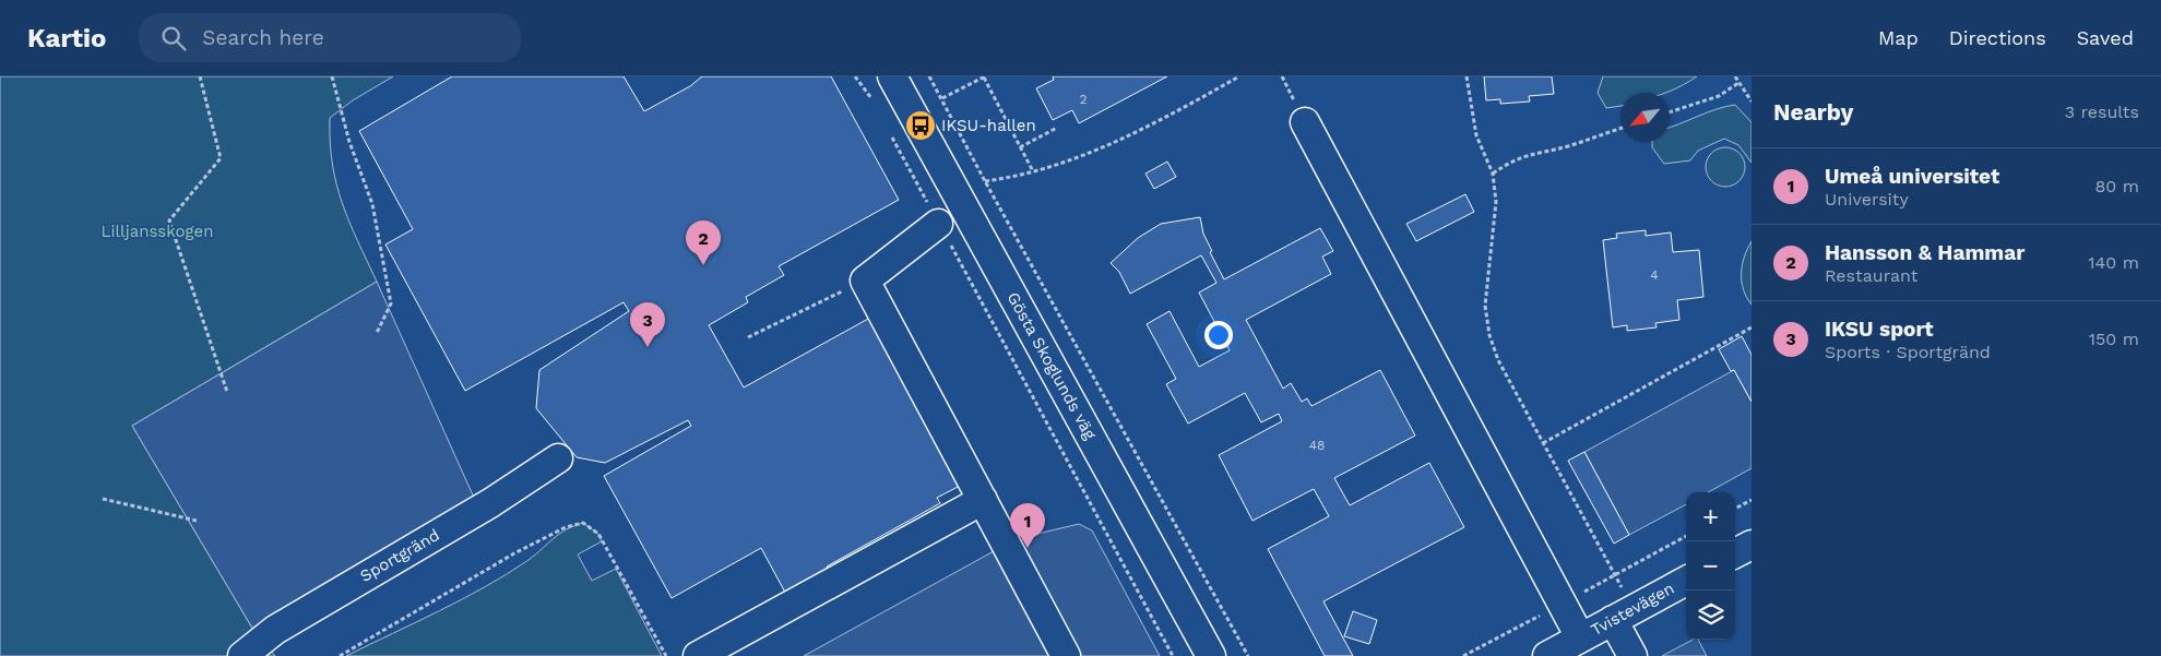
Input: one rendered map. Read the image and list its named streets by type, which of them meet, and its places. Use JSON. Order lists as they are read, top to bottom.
{
  "streets": {
    "street": ["Gösta Skoglunds väg", "Sportgränd", "Tvistevägen"]
  },
  "parks": ["Lilljansskogen"],
  "places": {
    "bus stop": ["IKSU-hallen"]
  },
  "house_numbers": ["2", "4", "48"],
  "north": "bottom left",
  "page": {
    "header": "Kartio",
    "search": "Search here",
    "nav": ["Map", "Directions", "Saved"],
    "heading": ["Nearby", "3 results"],
    "list": [
      {
        "mark": "1",
        "name": "Umeå universitet",
        "note": "University",
        "value": "80 m"
      },
      {
        "mark": "2",
        "name": "Hansson & Hammar",
        "note": "Restaurant",
        "value": "140 m"
      },
      {
        "mark": "3",
        "name": "IKSU sport",
        "note": "Sports · Sportgränd",
        "value": "150 m"
      }
    ],
    "pins": ["2", "3", "1"],
    "map_buttons": ["+", "−"]
  }
}
